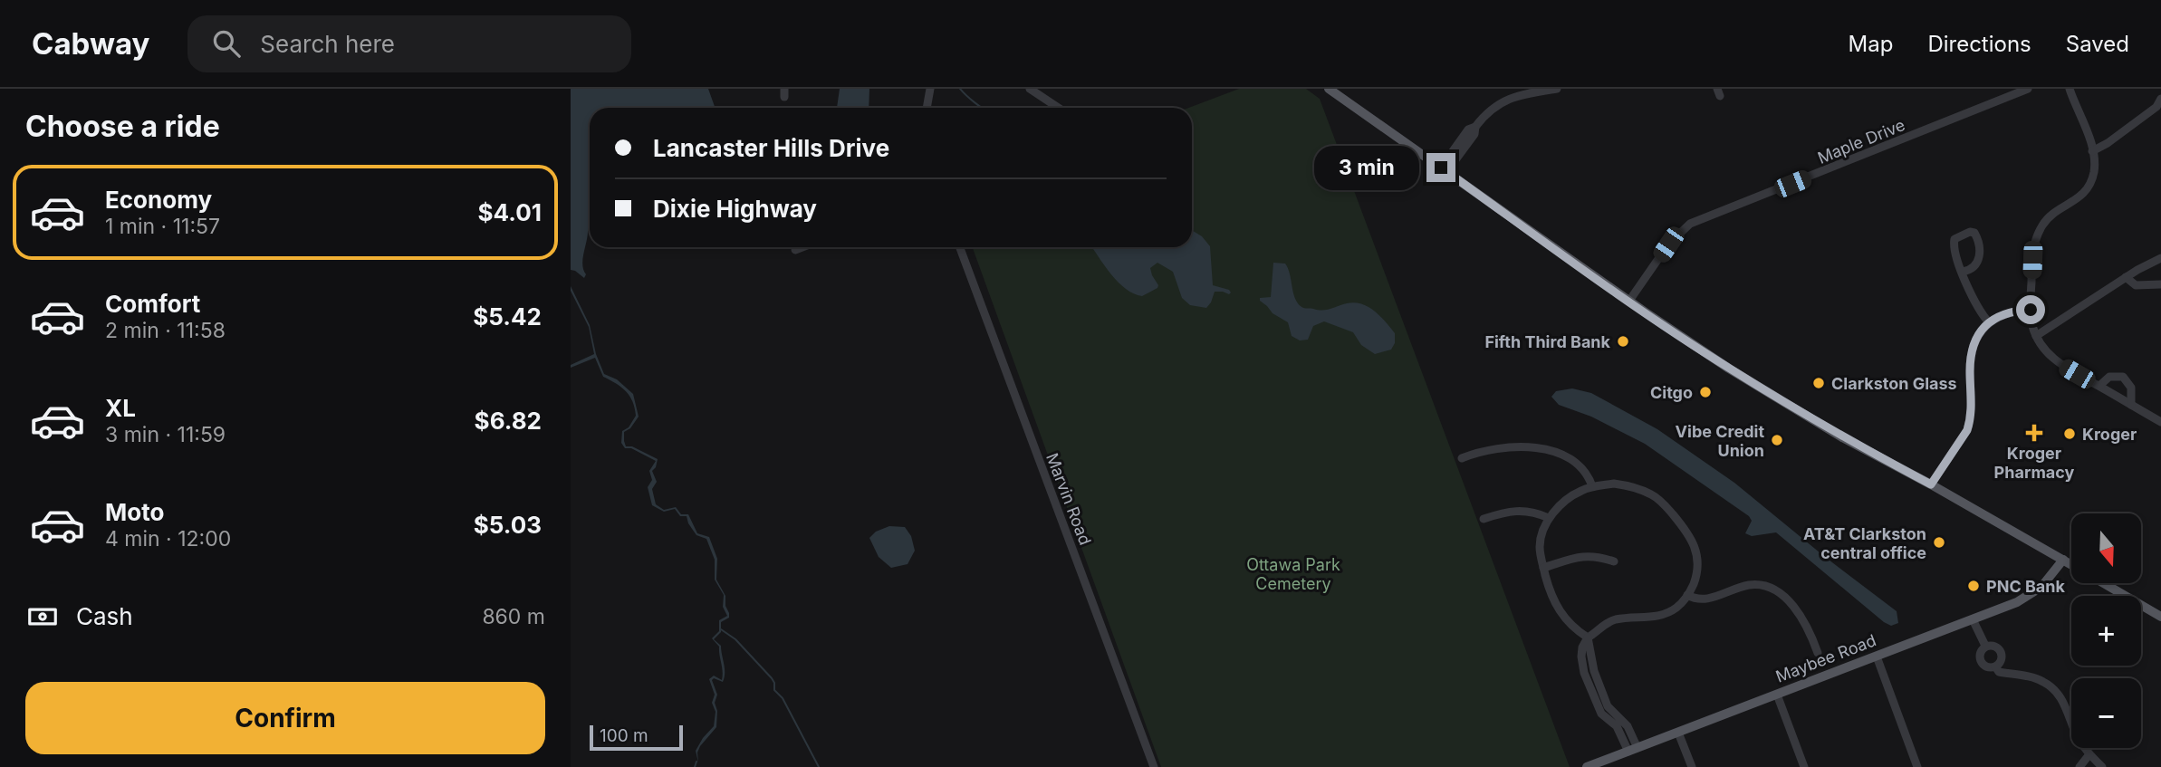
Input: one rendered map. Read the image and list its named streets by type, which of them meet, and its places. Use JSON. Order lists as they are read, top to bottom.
{
  "streets": {
    "main road": ["Maybee Road"],
    "street": ["Maple Drive", "Marvin Road"]
  },
  "parks": ["Ottawa Park Cemetery"],
  "places": {
    "other": [
      "Fifth Third Bank",
      "Clarkston Glass",
      "Citgo",
      "Kroger",
      "Vibe Credit Union",
      "AT&T Clarkston central office",
      "PNC Bank"
    ],
    "health": ["Kroger Pharmacy"]
  },
  "scale_bar": "100 m",
  "north": "bottom",
  "page": {
    "header": "Cabway",
    "search": "Search here",
    "nav": ["Map", "Directions", "Saved"],
    "heading": "Choose a ride",
    "banner": ["Lancaster Hills Drive", "Dixie Highway"],
    "bubble": "3 min",
    "list": [
      {
        "name": "Economy",
        "note": "1 min · 11:57",
        "value": "$4.01"
      },
      {
        "name": "Comfort",
        "note": "2 min · 11:58",
        "value": "$5.42"
      },
      {
        "name": "XL",
        "note": "3 min · 11:59",
        "value": "$6.82"
      },
      {
        "name": "Moto",
        "note": "4 min · 12:00",
        "value": "$5.03"
      }
    ],
    "map_buttons": ["+", "−"],
    "pay": ["Cash", "860 m"],
    "buttons": "Confirm",
    "scale": "100 m"
  }
}
